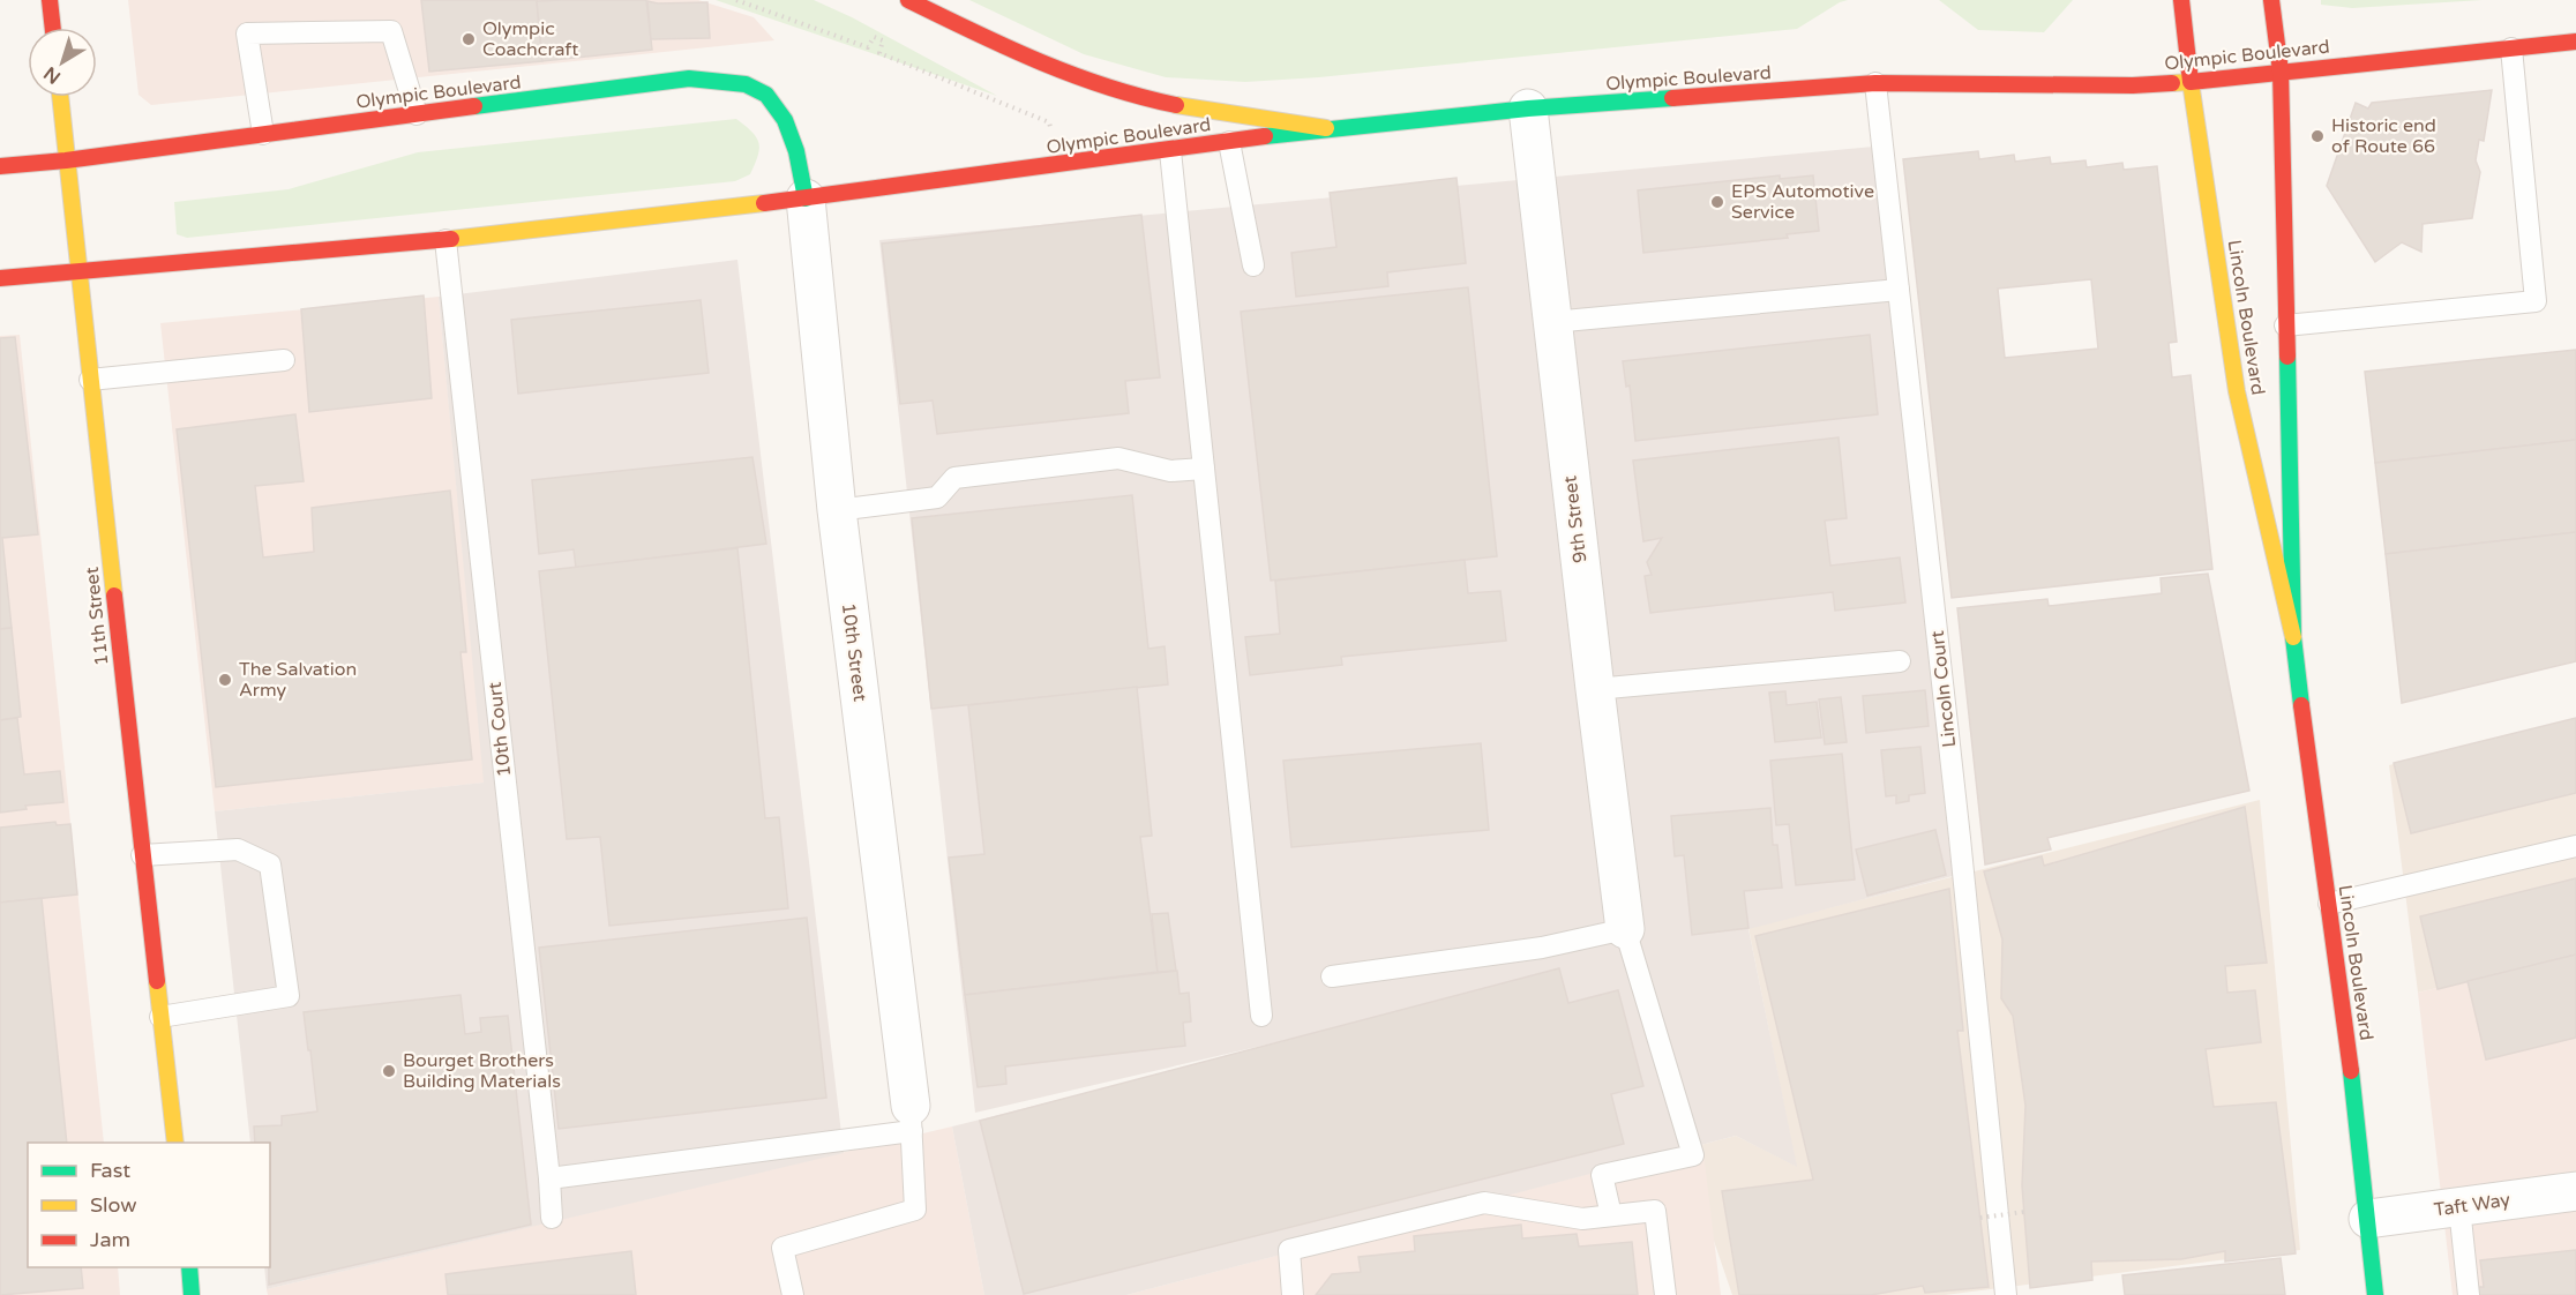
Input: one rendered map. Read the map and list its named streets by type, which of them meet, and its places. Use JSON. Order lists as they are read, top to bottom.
{
  "streets": {
    "main road": ["Olympic Boulevard", "Lincoln Boulevard", "11th Street"],
    "street": ["9th Street", "10th Street", "Taft Way"],
    "lane": ["Lincoln Court", "10th Court"]
  },
  "crossings": [
    ["Olympic Boulevard", "Lincoln Boulevard"],
    ["Olympic Boulevard", "9th Street"],
    ["Olympic Boulevard", "11th Street"],
    ["Olympic Boulevard", "10th Street"],
    ["Olympic Boulevard", "Lincoln Court"],
    ["Olympic Boulevard", "10th Court"],
    ["Lincoln Boulevard", "Taft Way"]
  ],
  "places": [
    "Olympic Coachcraft",
    "Historic end of Route 66",
    "EPS Automotive Service",
    "The Salvation Army",
    "Bourget Brothers Building Materials"
  ],
  "legend": ["Fast", "Slow", "Jam"],
  "north": "bottom left"
}
